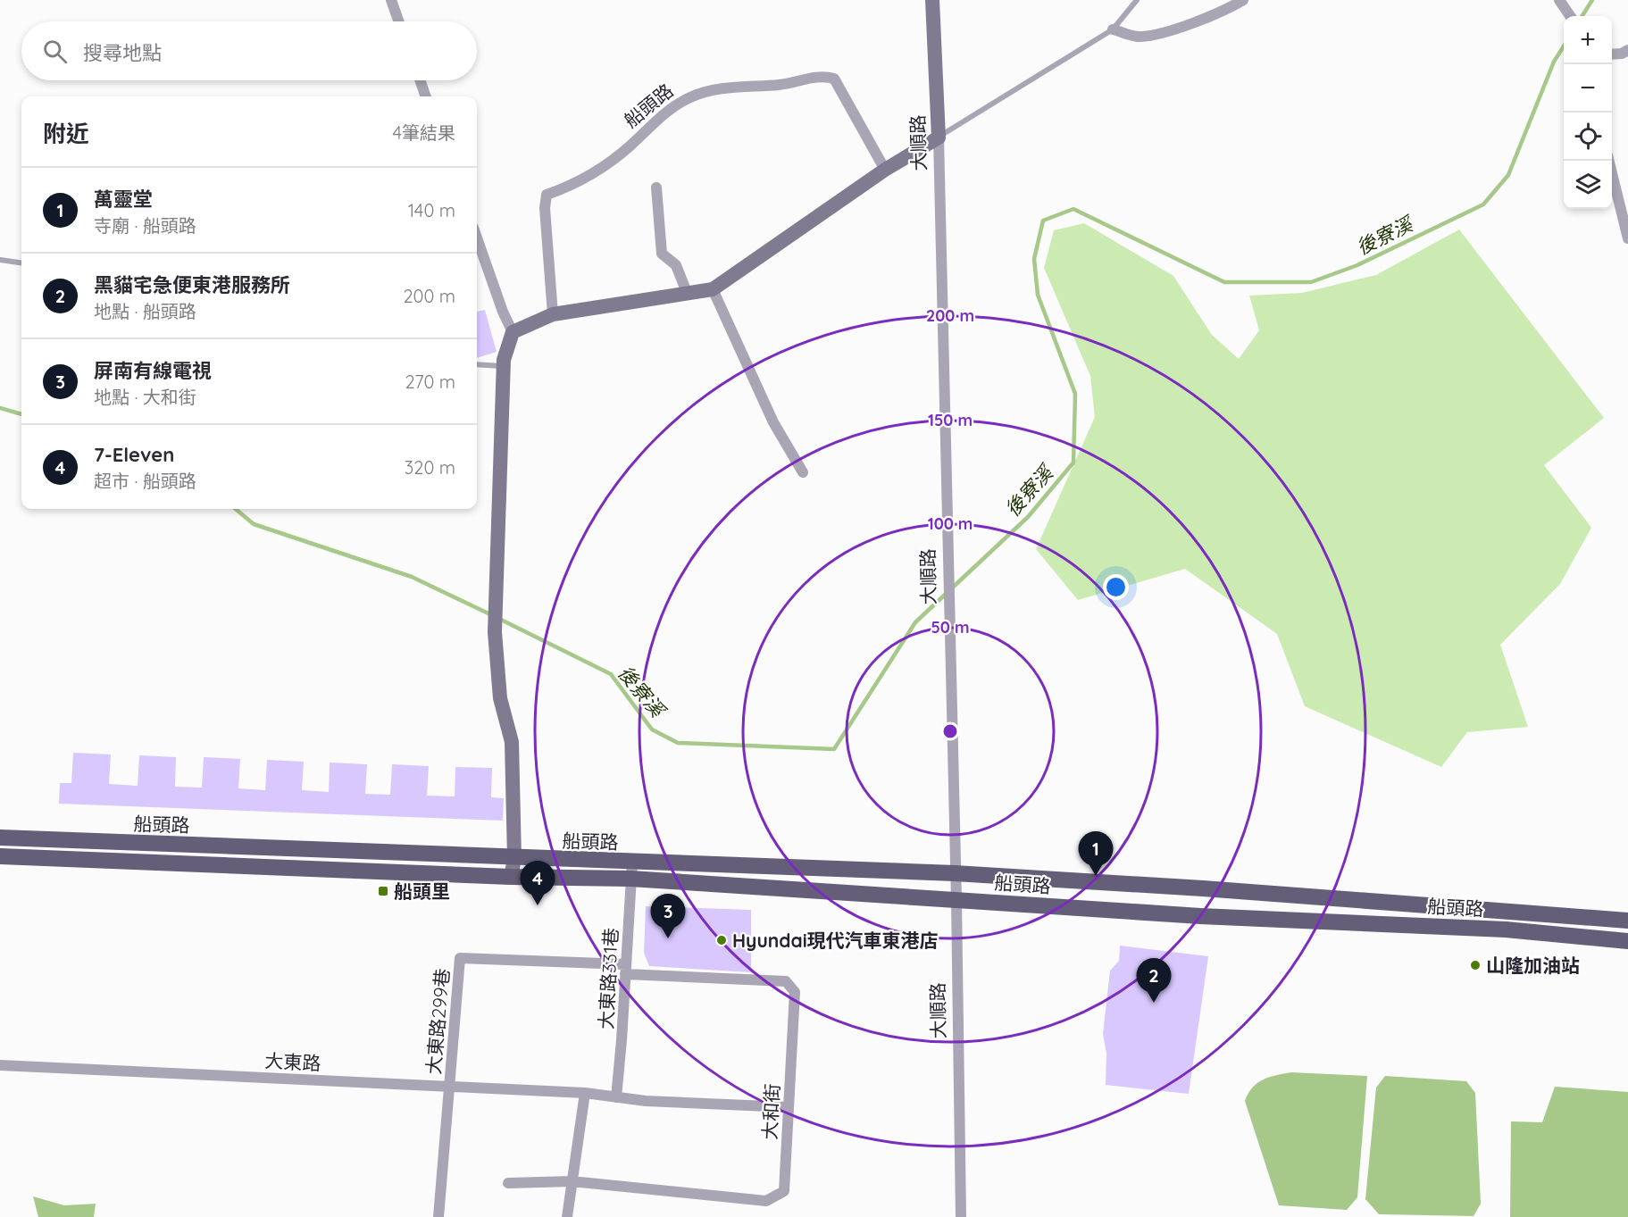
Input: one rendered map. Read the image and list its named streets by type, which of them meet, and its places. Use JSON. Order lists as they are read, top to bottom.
{
  "streets": {
    "main road": ["船頭路"],
    "street": [
      "大順路",
      "大東路331巷",
      "大東路299巷",
      "大東路",
      "大和街"
    ]
  },
  "crossings": [
    ["船頭路", "大順路"],
    ["船頭路", "大東路331巷"],
    ["大東路331巷", "大東路"],
    ["大東路331巷", "大和街"],
    ["大東路299巷", "大東路"],
    ["大東路299巷", "大和街"],
    ["大東路", "大和街"]
  ],
  "water": ["後寮溪"],
  "places": {
    "transit": ["船頭里"],
    "other": ["Hyundai現代汽車東港店", "山隆加油站"]
  },
  "page": {
    "map_buttons": ["+", "−"],
    "search": "搜尋地點",
    "heading": ["附近", "4筆結果"],
    "list": [
      {
        "mark": "1",
        "name": "萬靈堂",
        "note": "寺廟 · 船頭路",
        "value": "140 m"
      },
      {
        "mark": "2",
        "name": "黑貓宅急便東港服務所",
        "note": "地點 · 船頭路",
        "value": "200 m"
      },
      {
        "mark": "3",
        "name": "屏南有線電視",
        "note": "地點 · 大和街",
        "value": "270 m"
      },
      {
        "mark": "4",
        "name": "7-Eleven",
        "note": "超市 · 船頭路",
        "value": "320 m"
      }
    ],
    "pins": [
      "1",
      "4",
      "3",
      "2"
    ]
  },
  "rings": [
    "200 m",
    "150 m",
    "100 m",
    "50 m"
  ]
}
